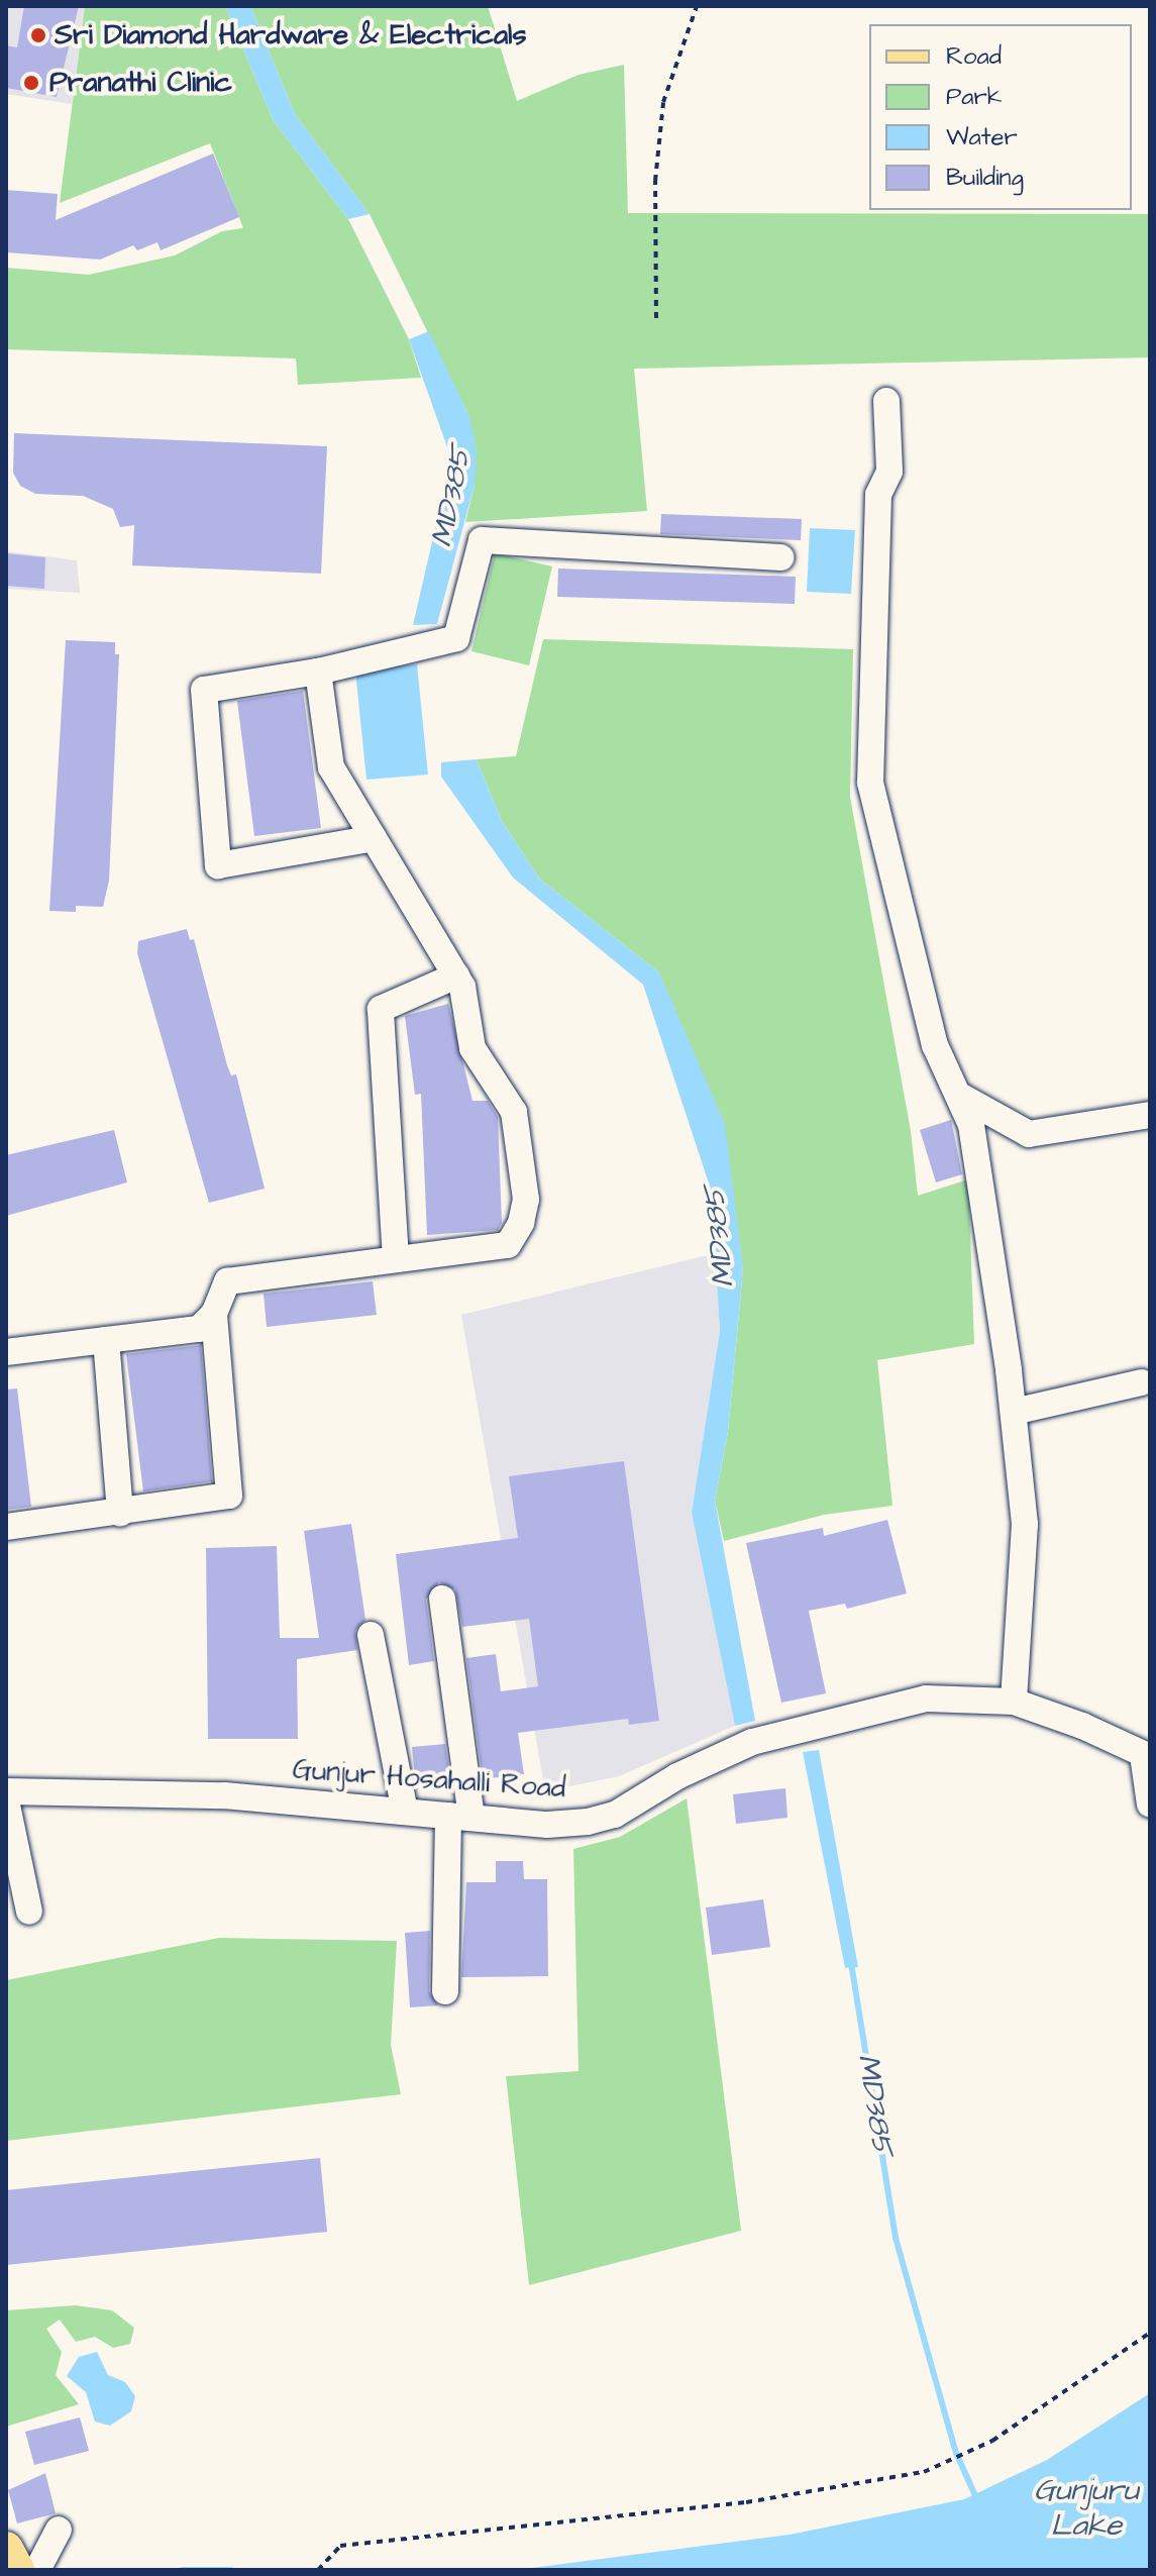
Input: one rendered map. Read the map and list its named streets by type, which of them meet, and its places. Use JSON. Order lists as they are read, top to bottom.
{
  "streets": {
    "street": ["Gunjur Hosahalli Road"]
  },
  "water": ["MD385", "Gunjuru Lake"],
  "places": ["Sri Diamond Hardware & Electricals", "Pranathi Clinic"],
  "legend": [
    "Road",
    "Park",
    "Water",
    "Building"
  ]
}
